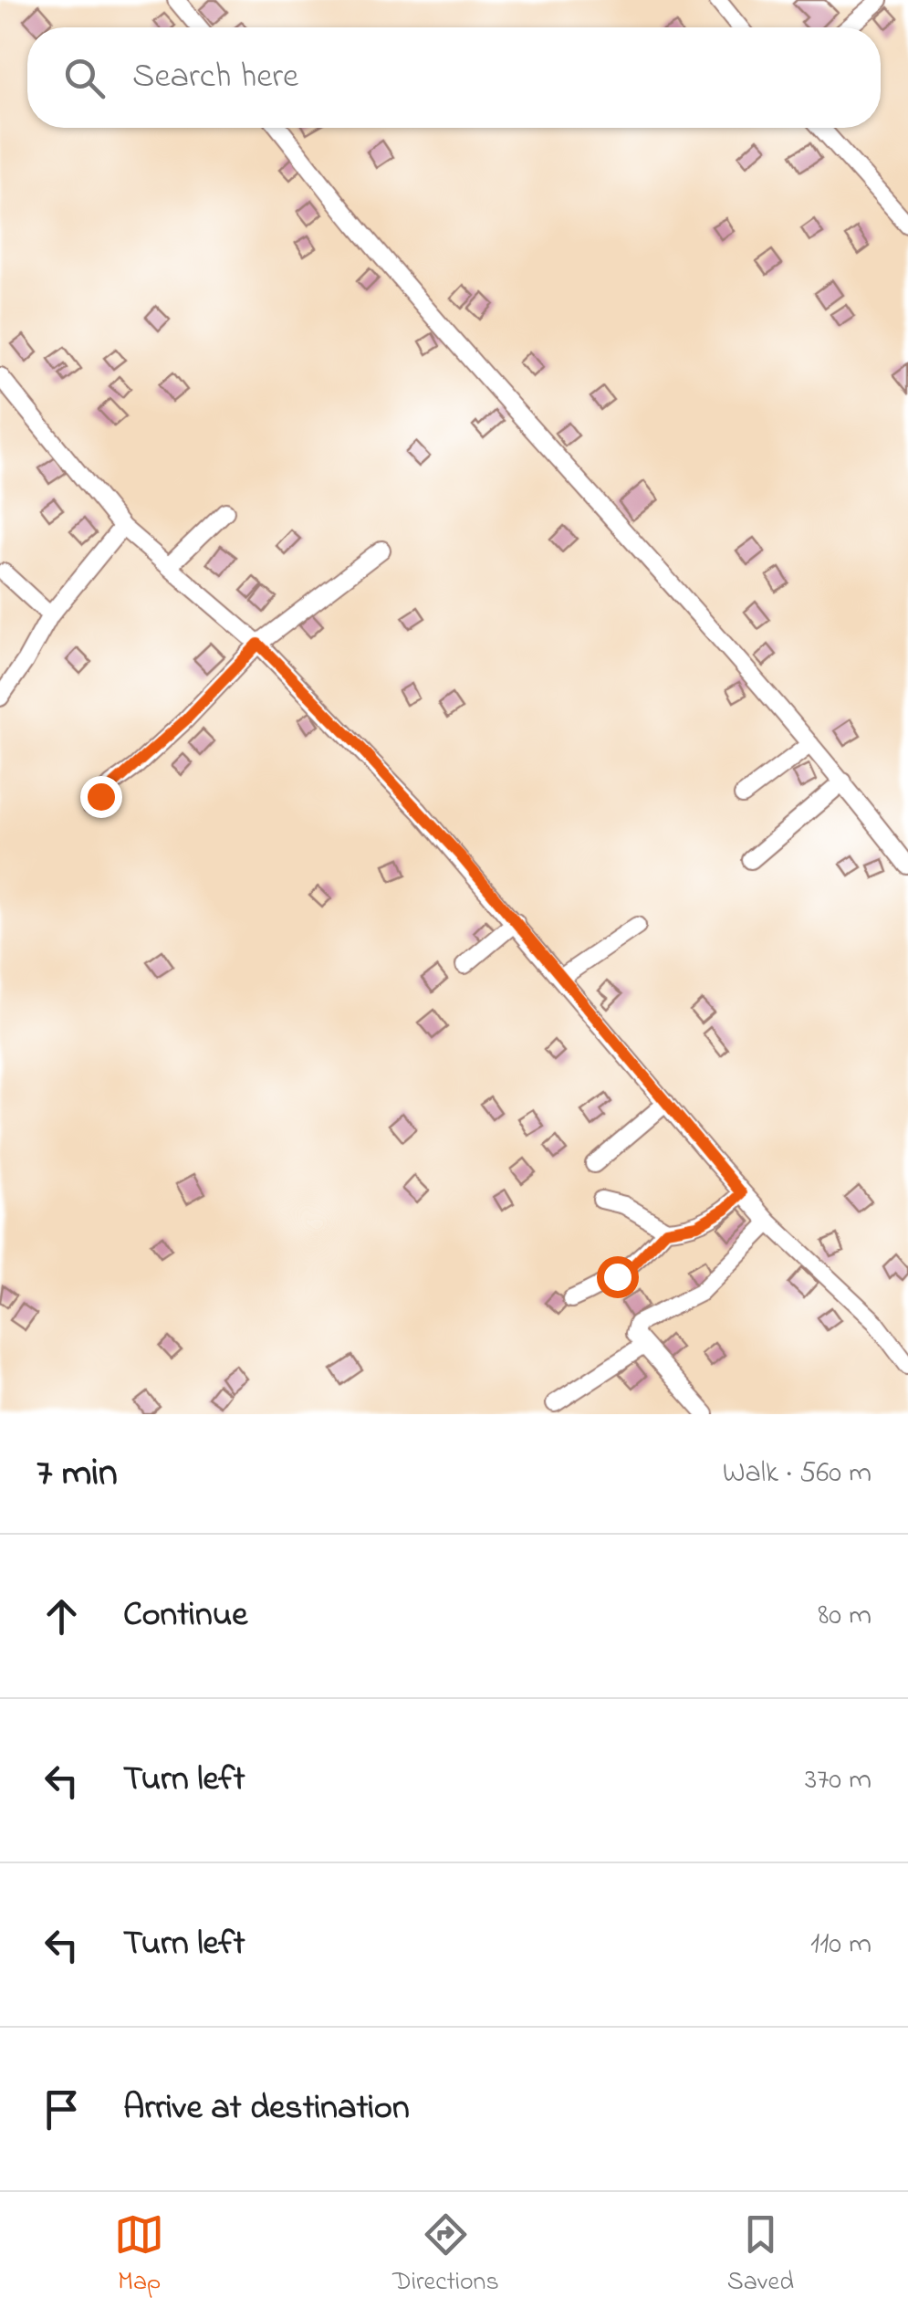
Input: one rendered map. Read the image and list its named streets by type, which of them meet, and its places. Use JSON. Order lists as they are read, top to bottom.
{
  "page": {
    "search": "Search here",
    "heading": ["7 min", "Walk · 560 m"],
    "list": [
      ["Continue", "80 m"],
      ["Turn left", "370 m"],
      ["Turn left", "110 m"],
      "Arrive at destination"
    ],
    "nav": ["Map", "Directions", "Saved"]
  }
}
